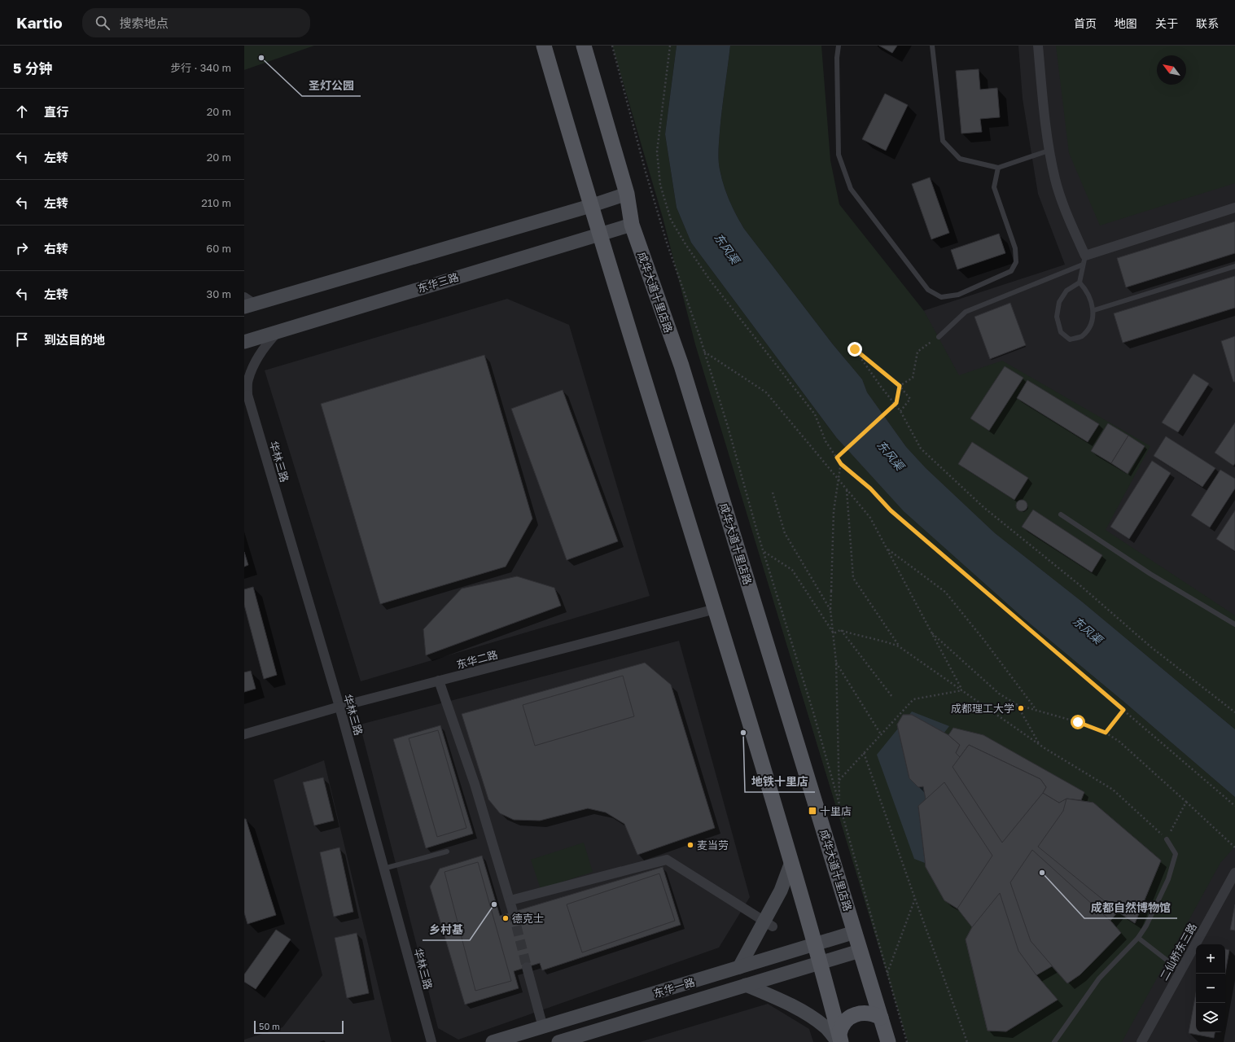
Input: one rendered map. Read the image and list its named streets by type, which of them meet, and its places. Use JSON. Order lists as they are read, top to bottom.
{
  "streets": {
    "main road": ["成华大道十里店路"],
    "street": [
      "东华三路",
      "华林三路",
      "东华二路",
      "二仙桥东三路",
      "东华一路"
    ]
  },
  "crossings": [
    ["东华三路", "成华大道十里店路"],
    ["成华大道十里店路", "东华一路"],
    ["华林三路", "东华二路"]
  ],
  "water": ["东风渠"],
  "places": {
    "other": [
      "圣灯公园",
      "成都理工大学",
      "地铁十里店",
      "麦当劳",
      "成都自然博物馆",
      "乡村基",
      "德克士"
    ],
    "transit": ["十里店"]
  },
  "scale_bar": "50 m",
  "north": "top left",
  "page": {
    "header": "Kartio",
    "search": "搜索地点",
    "nav": [
      "首页",
      "地图",
      "关于",
      "联系"
    ],
    "heading": ["5 分钟", "步行 · 340 m"],
    "list": [
      ["直行", "20 m"],
      ["左转", "20 m"],
      ["左转", "210 m"],
      ["右转", "60 m"],
      ["左转", "30 m"],
      "到达目的地"
    ],
    "map_buttons": ["+", "−"],
    "scale": "50 m"
  }
}
